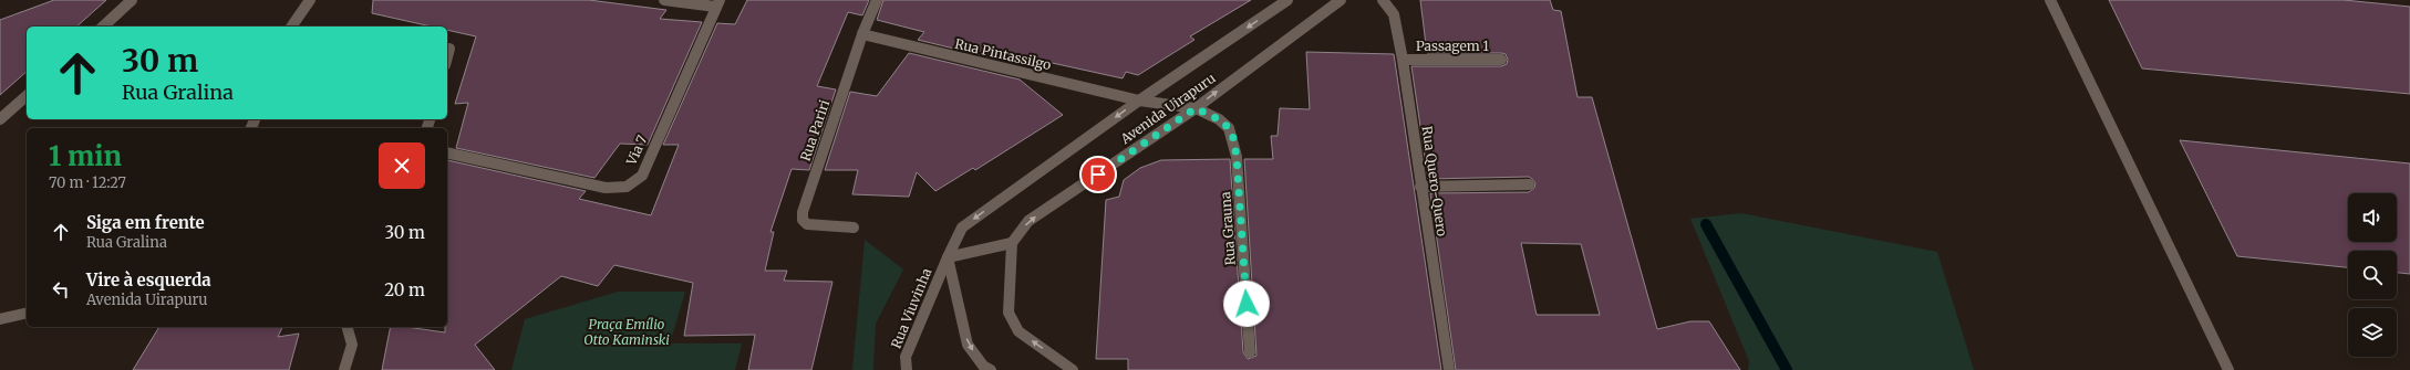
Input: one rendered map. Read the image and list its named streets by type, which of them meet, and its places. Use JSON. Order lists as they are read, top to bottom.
{
  "streets": {
    "street": [
      "Passagem 1",
      "Rua Pintassilgo",
      "Avenida Uirapuru",
      "Rua Pariri",
      "Via 7",
      "Rua Quero-Quero",
      "Rua Grauna",
      "Rua Viuvinha"
    ]
  },
  "crossings": [
    ["Passagem 1", "Rua Quero-Quero"],
    ["Rua Pintassilgo", "Avenida Uirapuru"],
    ["Rua Pintassilgo", "Rua Pariri"],
    ["Rua Pintassilgo", "Rua Grauna"],
    ["Avenida Uirapuru", "Rua Grauna"],
    ["Avenida Uirapuru", "Rua Viuvinha"]
  ],
  "parks": ["Praça Emílio Otto Kaminski"],
  "page": {
    "turn": ["30 m", "Rua Gralina"],
    "heading": ["1 min", "70 m · 12:27"],
    "list": [
      {
        "name": "Siga em frente",
        "note": "Rua Gralina",
        "value": "30 m"
      },
      {
        "name": "Vire à esquerda",
        "note": "Avenida Uirapuru",
        "value": "20 m"
      }
    ]
  }
}
